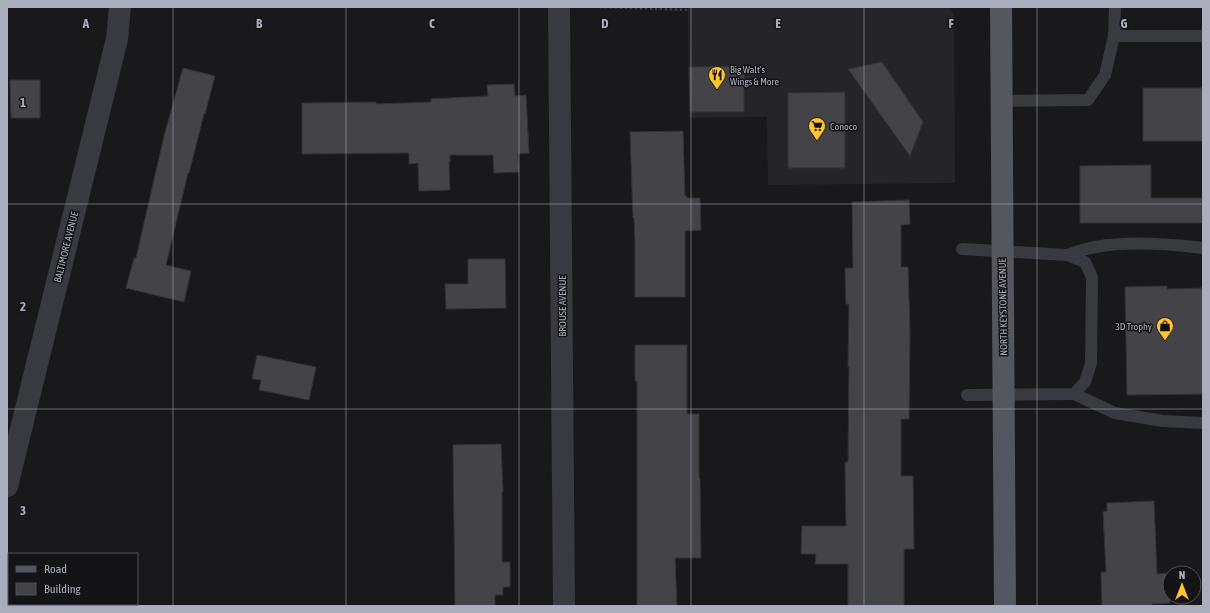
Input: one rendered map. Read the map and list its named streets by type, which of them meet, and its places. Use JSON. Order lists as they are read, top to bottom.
{
  "streets": {
    "main road": ["NORTH KEYSTONE AVENUE"],
    "street": ["BALTIMORE AVENUE", "BROUSE AVENUE"]
  },
  "places": {
    "restaurant": ["Big Walt's Wings & More"],
    "supermarket": ["Conoco"],
    "shop": ["3D Trophy"]
  },
  "legend": ["Road", "Building"],
  "north": "top",
  "grid": {
    "columns": [
      "A",
      "B",
      "C",
      "D",
      "E",
      "F",
      "G"
    ],
    "rows": ["1", "2", "3"]
  }
}
